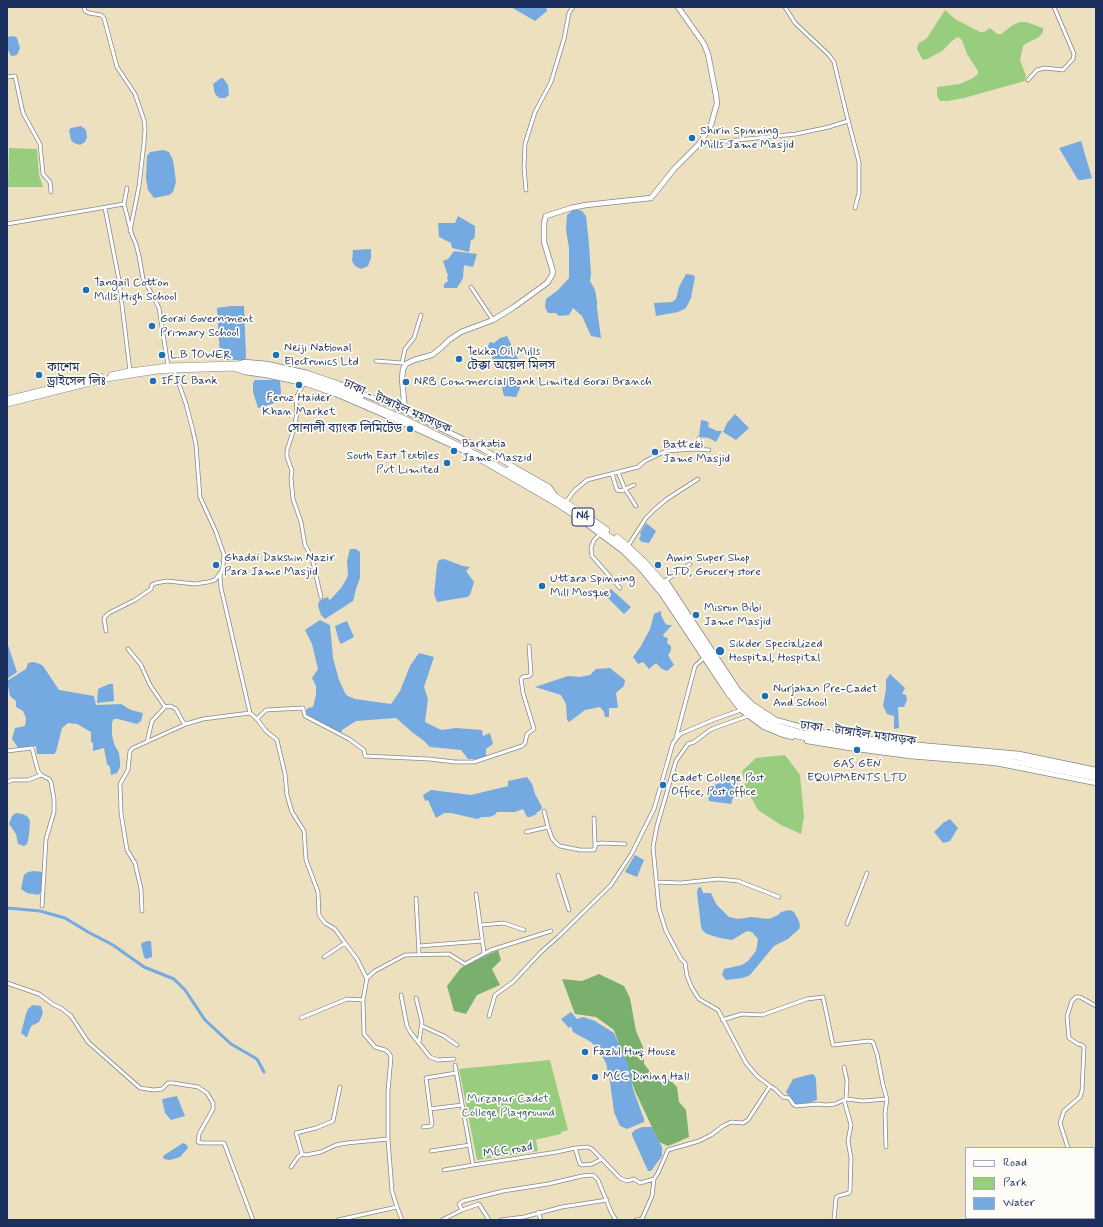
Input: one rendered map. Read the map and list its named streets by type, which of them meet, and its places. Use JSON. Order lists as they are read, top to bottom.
{
  "streets": {
    "highway": ["ঢাকা - টাঙ্গাইল মহাসড়ক", "N4"],
    "street": ["MCC road"]
  },
  "parks": ["Mirzapur Cadet College Playground"],
  "places": [
    "Shirin Spinning Mills Jame Masjid",
    "Tangail Cotton Mills High School",
    "Gorai Government Primary School",
    "L.B TOWER",
    "Neiji National Electronics Ltd",
    "Tekka Oil Mills টেক্কা অয়েল মিলস",
    "কাশেম ড্রাইসেল লিঃ",
    "IFIC Bank",
    "NRB Commercial Bank Limited Gorai Branch",
    "Feroz Haider Khan Market",
    "সোনালী ব্যাংক লিমিটেড",
    "Barkatia Jame Maszid",
    "Batteki Jame Masjid",
    "South East Textiles Pvt Limited",
    "Ghadai Dakshin Nazir Para Jame Masjid",
    "Amin Super Shop LTD, Grocery store",
    "Uttara Spinning Mill Mosque",
    "Misron Bibi Jame Masjid",
    "Sikder Specialized Hospital, Hospital",
    "Nurjahan Pre-Cadet And School",
    "GAS GEN EQUIPMENTS LTD",
    "Cadet College Post Office, Post office",
    "Fazlul Huq House",
    "MCC Dining Hall"
  ],
  "legend": ["Road", "Park", "Water"]
}
